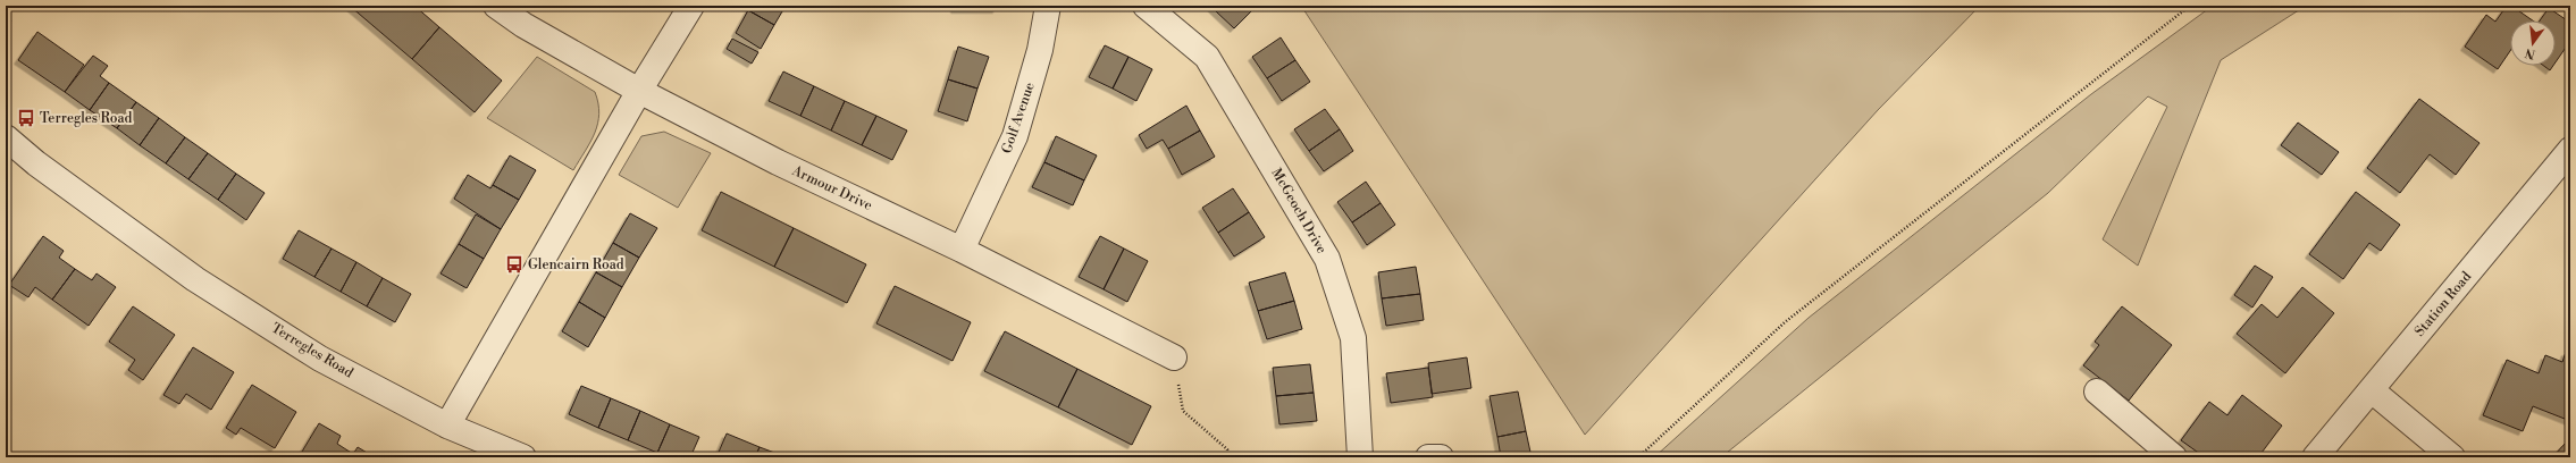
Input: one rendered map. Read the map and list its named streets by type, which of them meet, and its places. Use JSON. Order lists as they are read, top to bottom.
{
  "streets": {
    "street": [
      "Golf Avenue",
      "Armour Drive",
      "McGeoch Drive",
      "Station Road",
      "Terregles Road"
    ]
  },
  "crossings": [
    ["Golf Avenue", "Armour Drive"]
  ],
  "places": {
    "bus stop": ["Terregles Road", "Glencairn Road"]
  },
  "north": "bottom"
}
